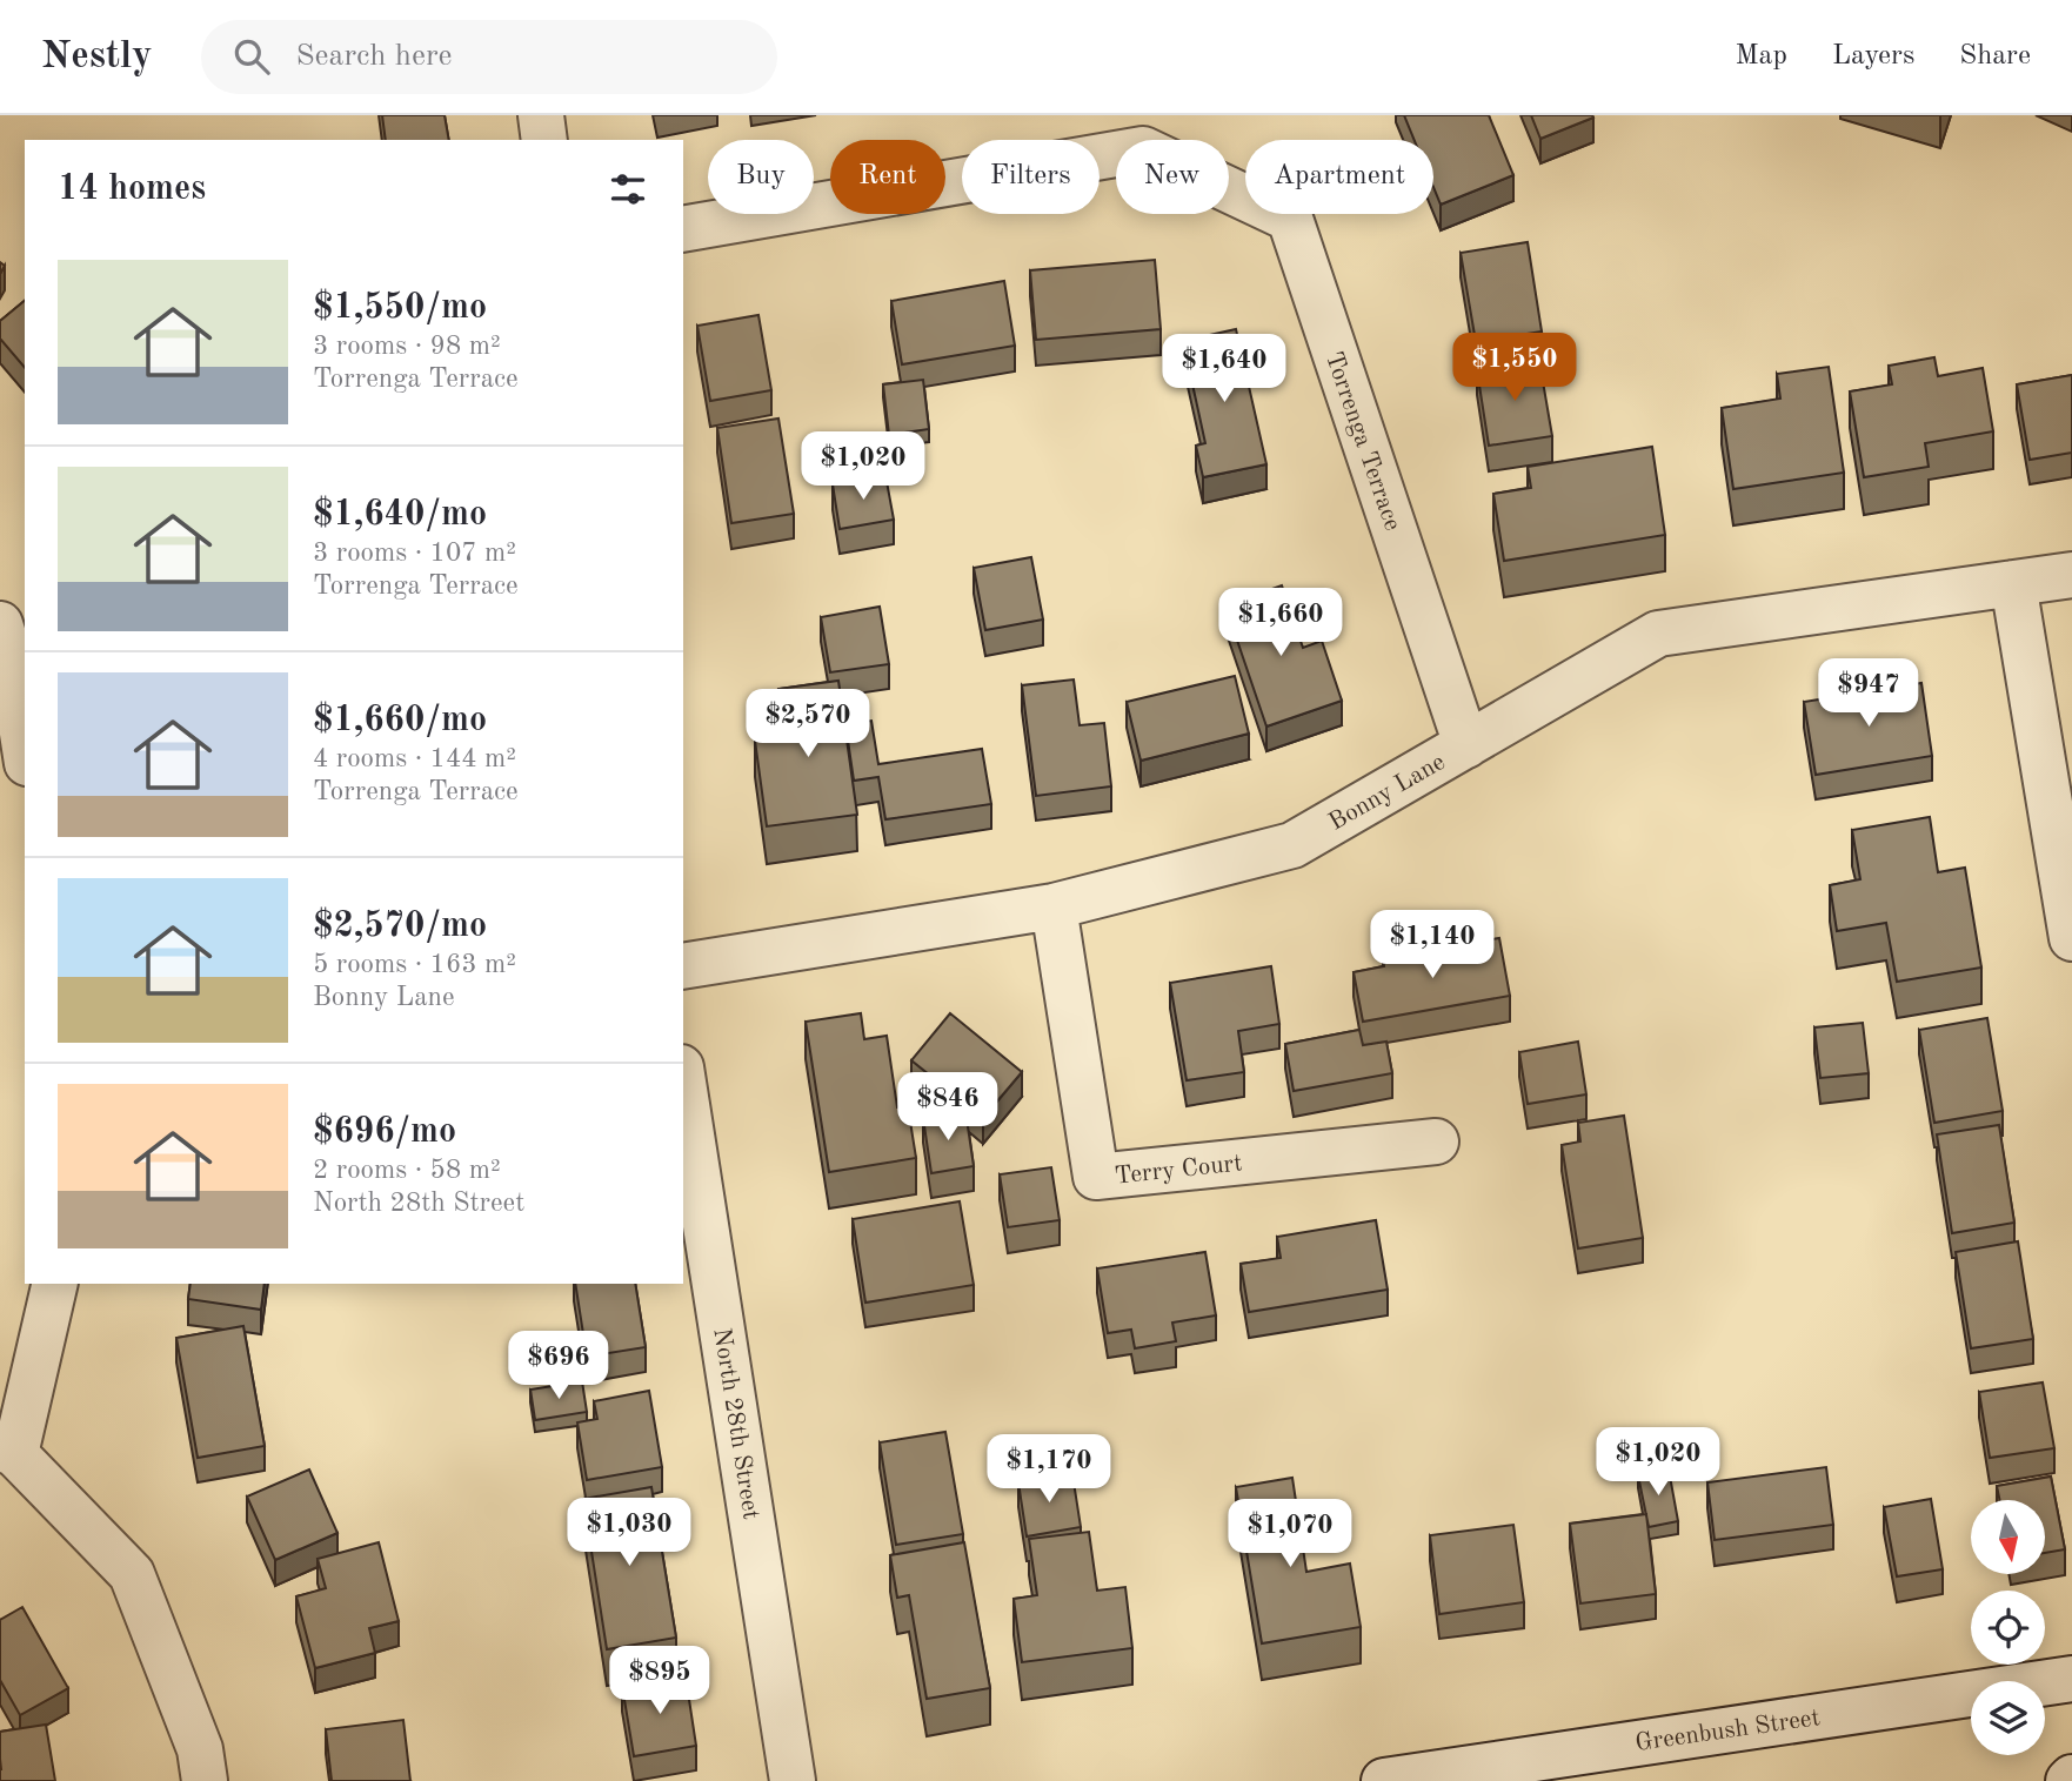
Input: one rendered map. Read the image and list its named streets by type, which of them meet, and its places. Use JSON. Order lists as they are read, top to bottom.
{
  "streets": {
    "street": [
      "Torrenga Terrace",
      "Bonny Lane",
      "Terry Court",
      "North 28th Street",
      "Greenbush Street"
    ]
  },
  "crossings": [
    ["Torrenga Terrace", "Bonny Lane"],
    ["Bonny Lane", "Terry Court"]
  ],
  "north": "bottom",
  "page": {
    "header": "Nestly",
    "search": "Search here",
    "nav": ["Map", "Layers", "Share"],
    "chip": [
      "Buy",
      "Rent",
      "Filters",
      "New",
      "Apartment"
    ],
    "heading": "14 homes",
    "list": [
      {
        "name": "$1,550/mo",
        "note": "3 rooms · 98 m² · Torrenga Terrace"
      },
      {
        "name": "$1,640/mo",
        "note": "3 rooms · 107 m² · Torrenga Terrace"
      },
      {
        "name": "$1,660/mo",
        "note": "4 rooms · 144 m² · Torrenga Terrace"
      },
      {
        "name": "$2,570/mo",
        "note": "5 rooms · 163 m² · Bonny Lane"
      },
      {
        "name": "$696/mo",
        "note": "2 rooms · 58 m² · North 28th Street"
      }
    ],
    "price": [
      "$1,550",
      "$1,640",
      "$1,020",
      "$1,660",
      "$947",
      "$2,570",
      "$1,140",
      "$846",
      "$696",
      "$1,020",
      "$1,170",
      "$1,030",
      "$1,070",
      "$895"
    ]
  }
}
